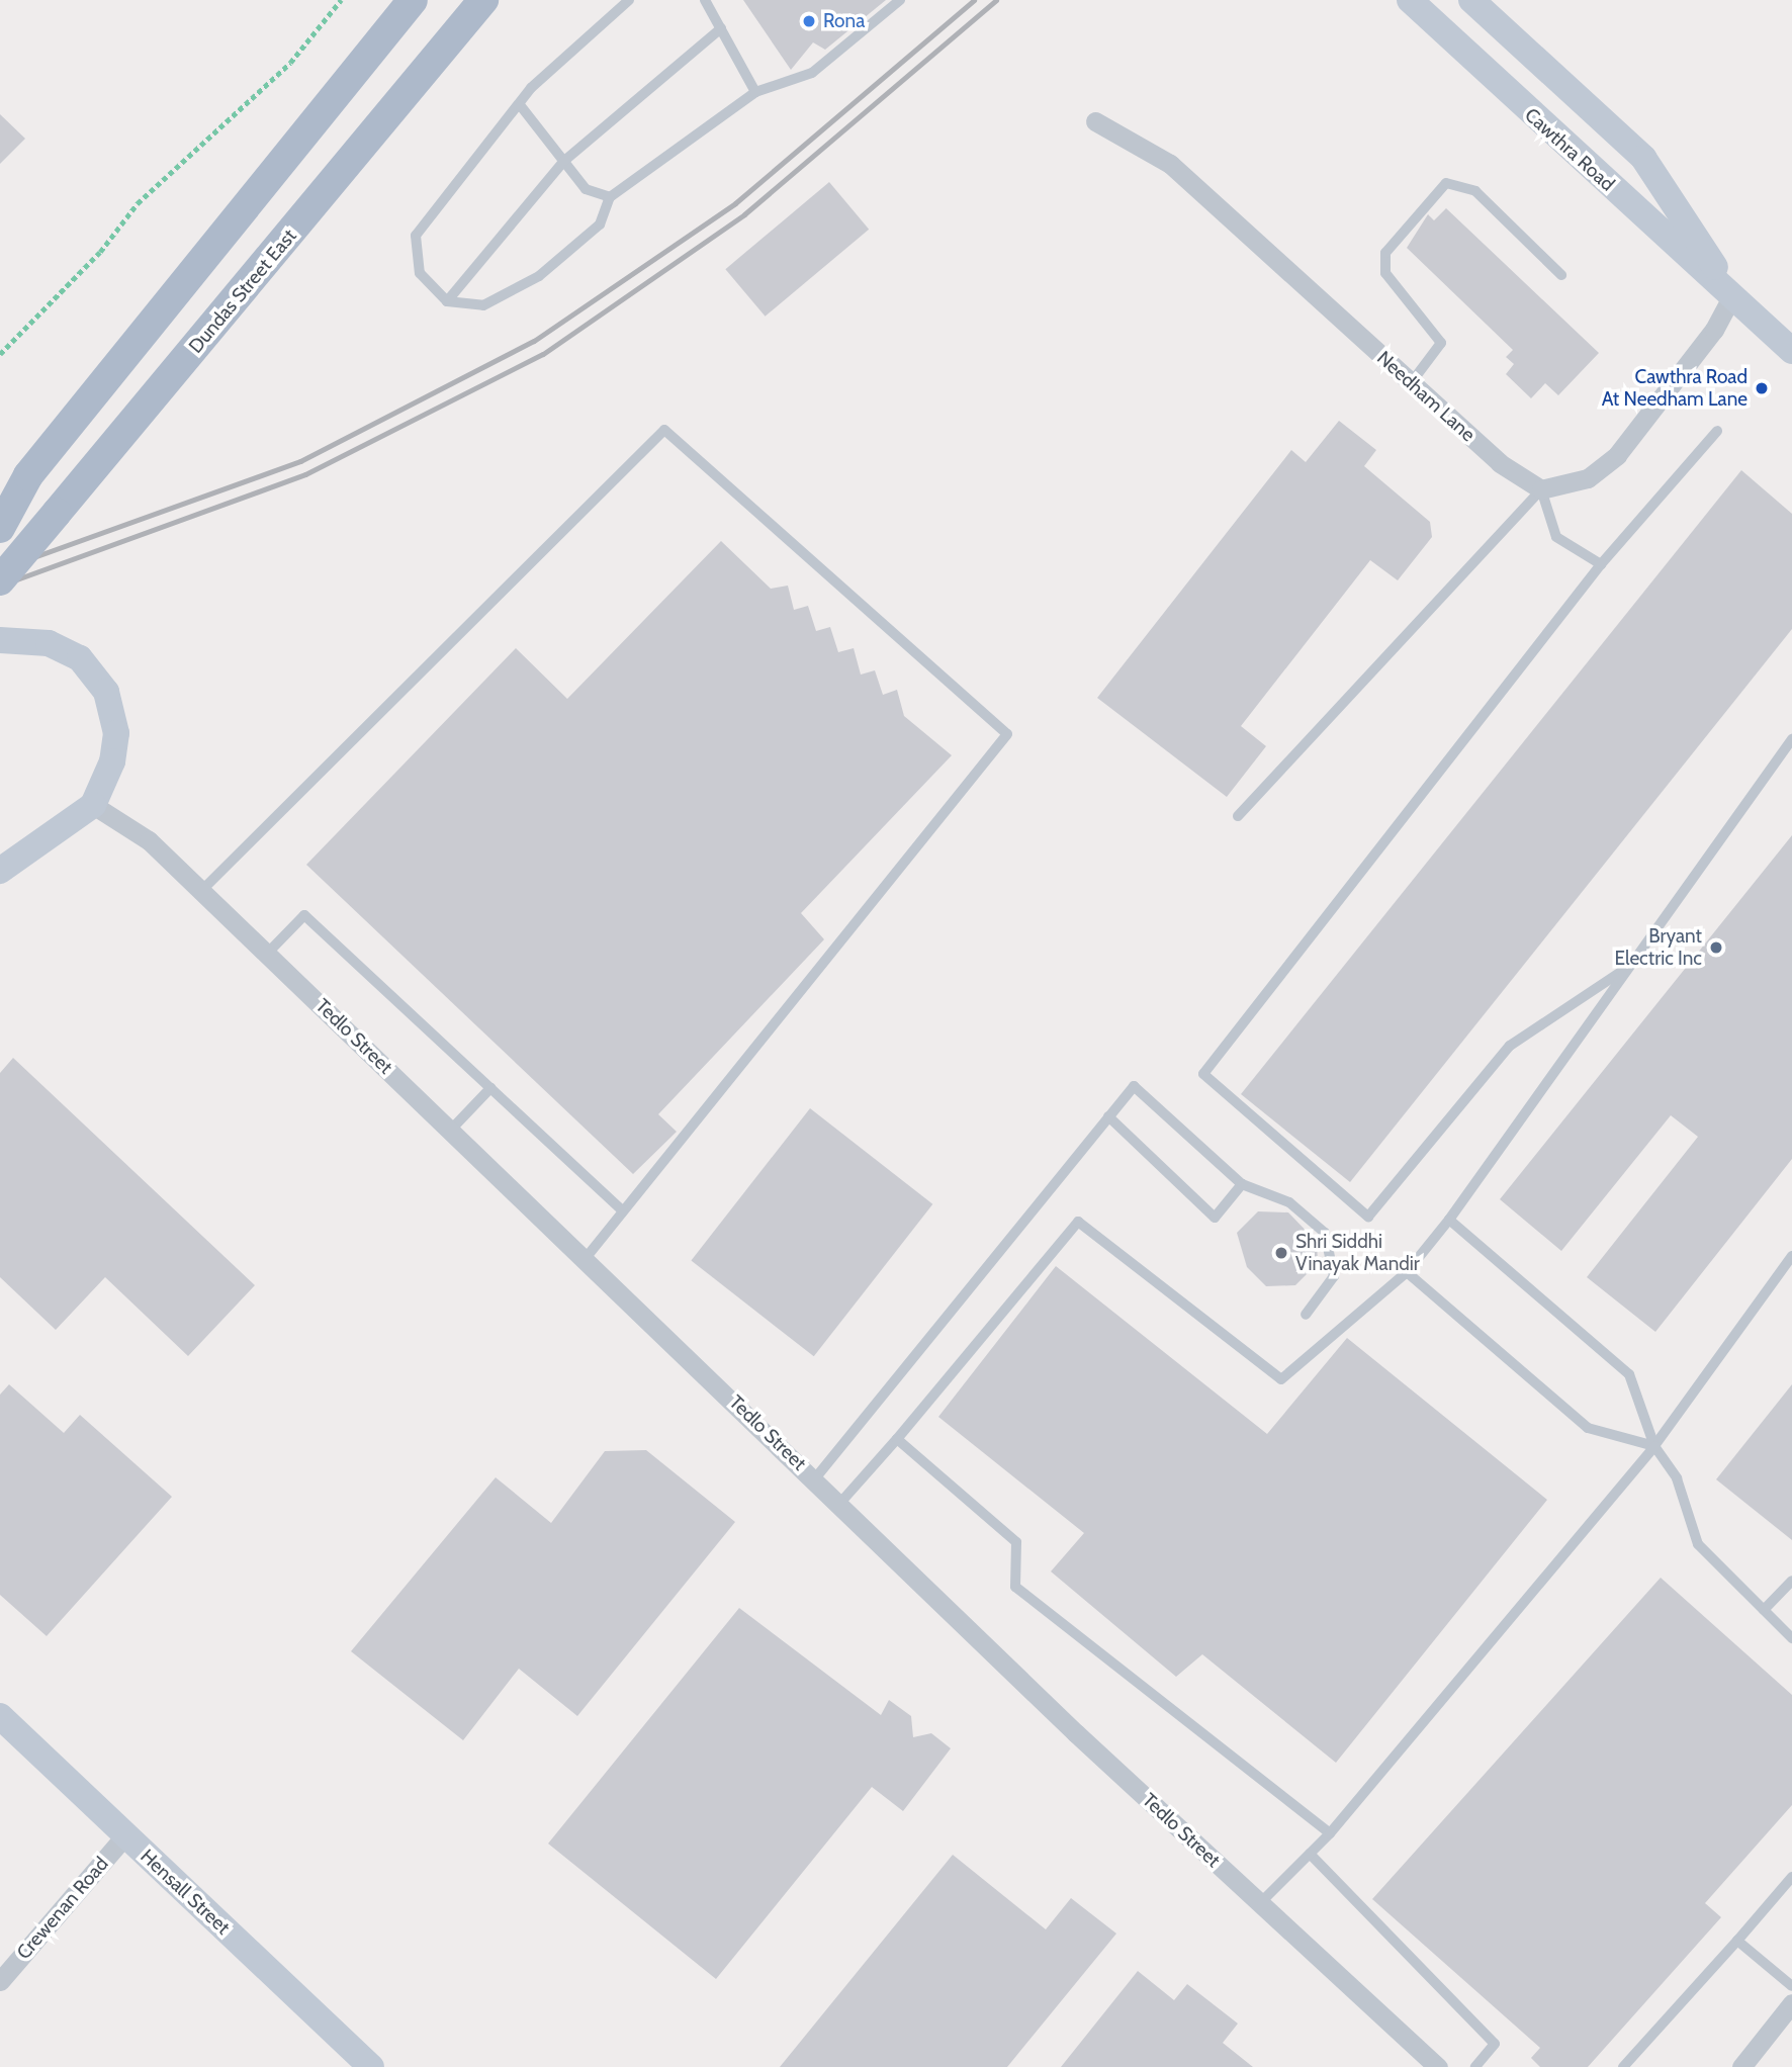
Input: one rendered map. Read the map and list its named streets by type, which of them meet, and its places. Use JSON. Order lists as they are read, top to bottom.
{
  "streets": {
    "main road": ["Cawthra Road", "Dundas Street East", "Hensall Street"],
    "street": ["Needham Lane", "Tedlo Street", "Crewenan Road"]
  },
  "crossings": [
    ["Hensall Street", "Crewenan Road"]
  ],
  "places": [
    "Rona",
    "Cawthra Road At Needham Lane",
    "Bryant Electric Inc",
    "Shri Siddhi Vinayak Mandir"
  ]
}
